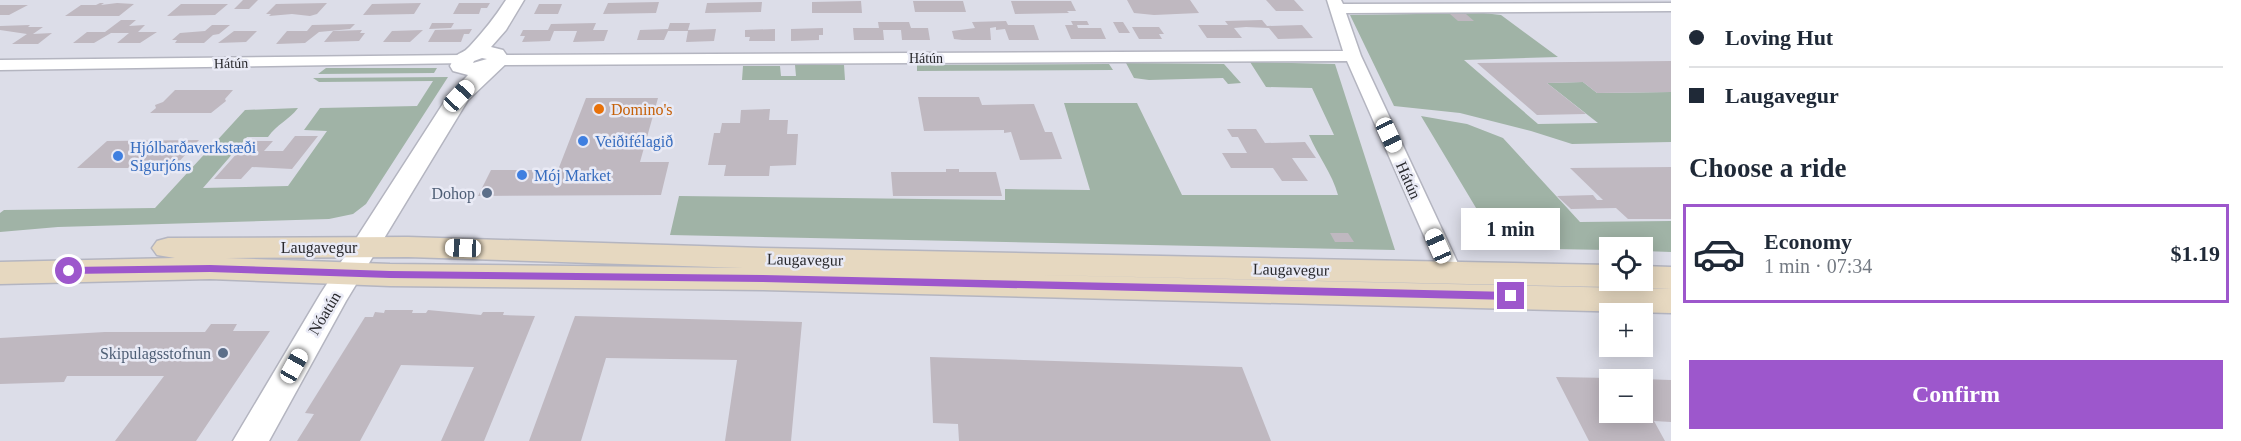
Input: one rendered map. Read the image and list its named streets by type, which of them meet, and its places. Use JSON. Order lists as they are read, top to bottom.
{
  "streets": {
    "main road": ["Laugavegur"],
    "street": ["Hátún", "Nóatún"]
  },
  "crossings": [
    ["Hátún", "Laugavegur"],
    ["Hátún", "Nóatún"],
    ["Laugavegur", "Nóatún"]
  ],
  "places": [
    "Domino's",
    "Veiðifélagið",
    "Hjólbarðaverkstæði Sigurjóns",
    "Mój Market",
    "Dohop",
    "Skipulagsstofnun"
  ],
  "page": {
    "banner": ["Loving Hut", "Laugavegur"],
    "heading": "Choose a ride",
    "list": [
      {
        "name": "Economy",
        "note": "1 min · 07:34",
        "value": "$1.19"
      }
    ],
    "bubble": "1 min",
    "map_buttons": ["+", "−"],
    "buttons": "Confirm"
  }
}
